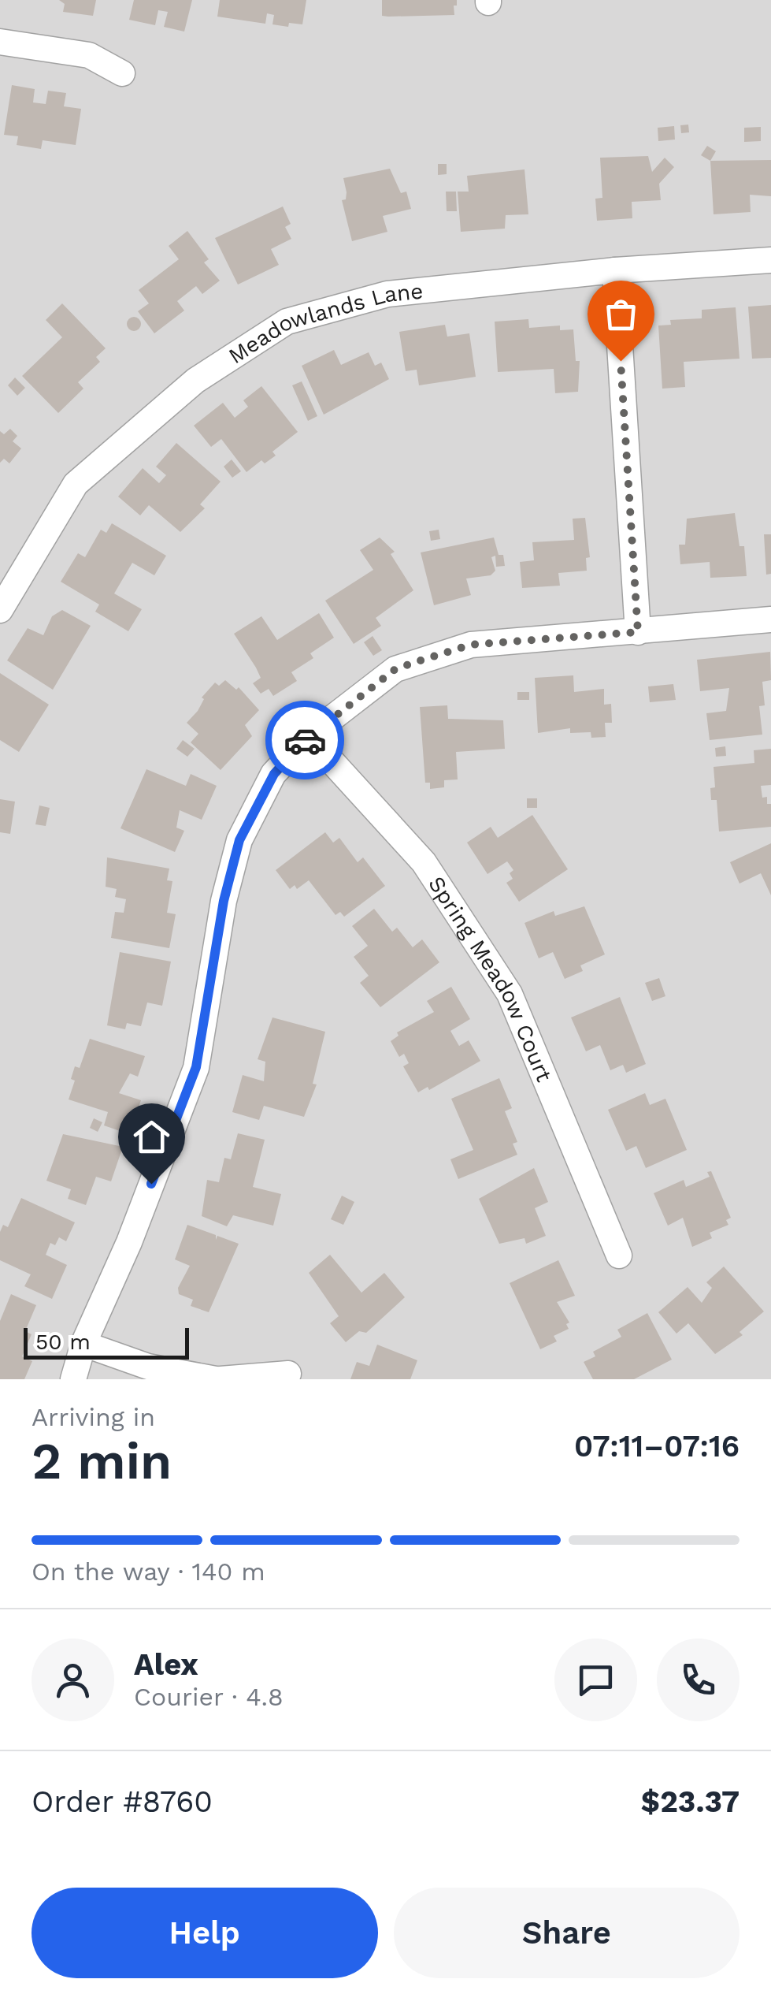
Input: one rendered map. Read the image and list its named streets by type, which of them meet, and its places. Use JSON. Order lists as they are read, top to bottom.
{
  "streets": {
    "street": ["Meadowlands Lane", "Spring Meadow Court"]
  },
  "scale_bar": "50 m",
  "page": {
    "scale": "50 m",
    "heading": ["2 min", "Arriving in", "07:11–07:16"],
    "panel": [
      "Alex",
      "Courier · 4.8",
      "Order #8760",
      "$23.37"
    ],
    "bar": "On the way · 140 m",
    "buttons": ["Help", "Share"]
  }
}
